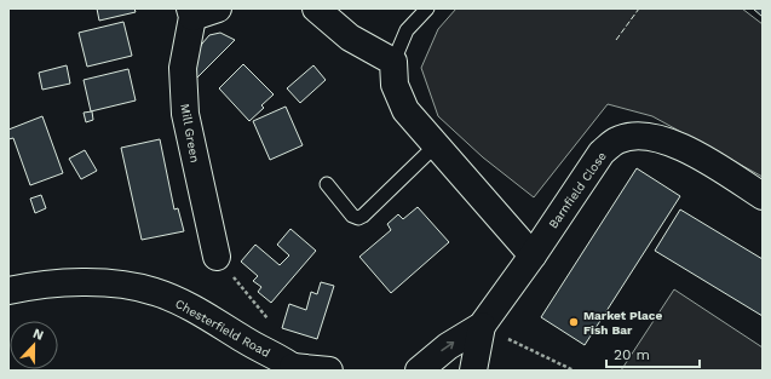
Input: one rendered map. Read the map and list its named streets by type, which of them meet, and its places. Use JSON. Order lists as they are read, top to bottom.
{
  "streets": {
    "main road": ["Mill Green", "Barnfield Close", "Chesterfield Road"]
  },
  "places": ["Market Place Fish Bar"],
  "scale_bar": "20 m",
  "north": "top"
}
